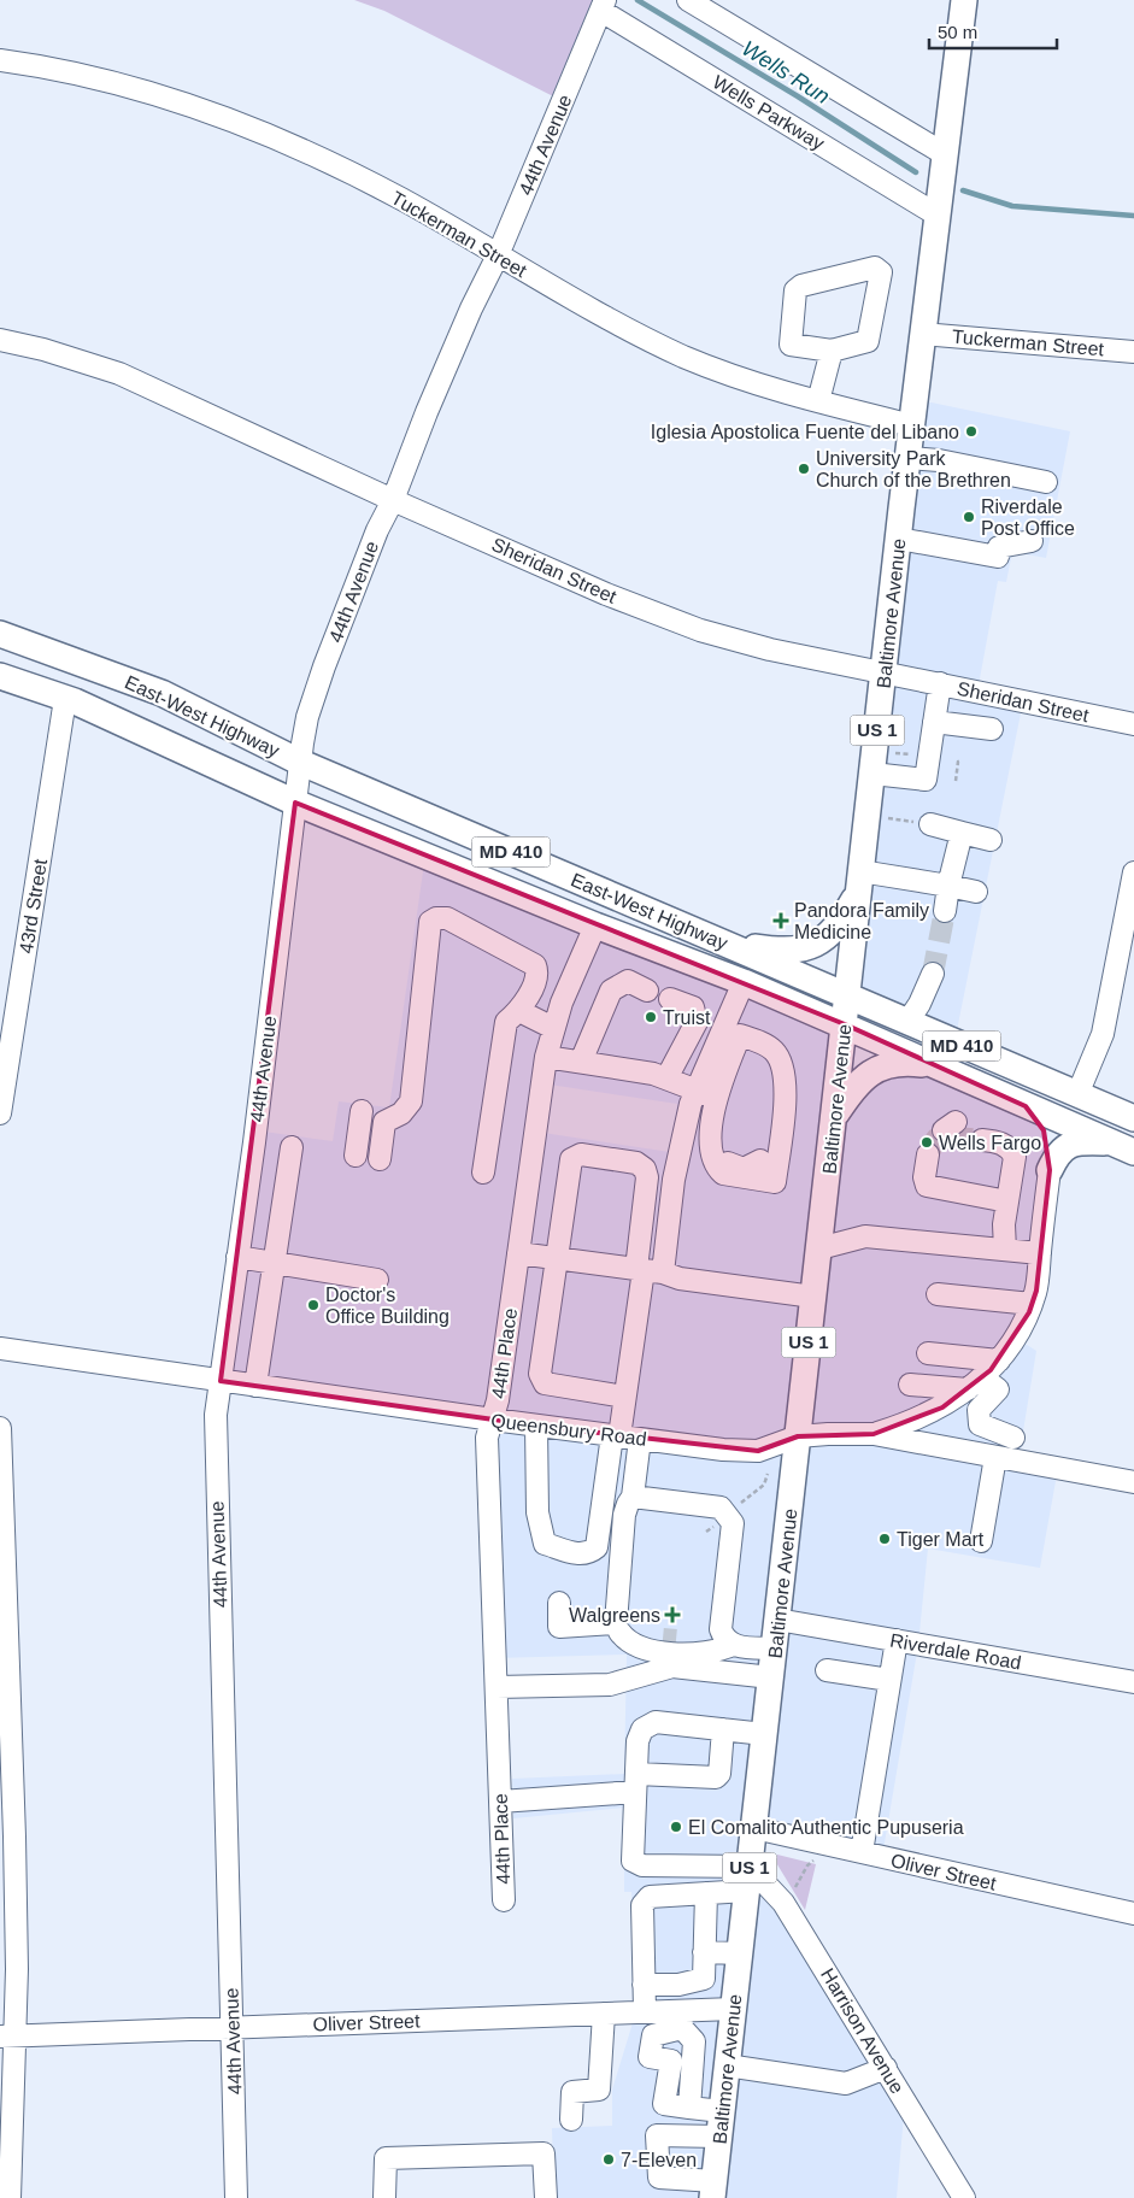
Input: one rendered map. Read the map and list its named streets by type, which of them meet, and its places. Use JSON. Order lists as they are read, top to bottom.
{
  "streets": {
    "main road": [
      "Baltimore Avenue",
      "East-West Highway",
      "US 1",
      "MD 410"
    ],
    "street": [
      "Wells Parkway",
      "44th Avenue",
      "Tuckerman Street",
      "Sheridan Street",
      "43rd Street",
      "44th Place",
      "Queensbury Road",
      "Riverdale Road",
      "Oliver Street",
      "Harrison Avenue"
    ]
  },
  "crossings": [
    ["Wells Parkway", "44th Avenue"],
    ["Wells Parkway", "Baltimore Avenue"],
    ["44th Avenue", "Tuckerman Street"],
    ["44th Avenue", "Sheridan Street"],
    ["44th Avenue", "East-West Highway"],
    ["44th Avenue", "Queensbury Road"],
    ["44th Avenue", "Oliver Street"],
    ["Tuckerman Street", "Baltimore Avenue"],
    ["Sheridan Street", "Baltimore Avenue"],
    ["Baltimore Avenue", "East-West Highway"],
    ["Baltimore Avenue", "Queensbury Road"],
    ["Baltimore Avenue", "Riverdale Road"],
    ["Baltimore Avenue", "Oliver Street"],
    ["Baltimore Avenue", "Harrison Avenue"],
    ["East-West Highway", "43rd Street"],
    ["East-West Highway", "44th Place"],
    ["44th Place", "Queensbury Road"]
  ],
  "water": ["Wells Run"],
  "places": {
    "other": [
      "Iglesia Apostolica Fuente del Libano",
      "University Park Church of the Brethren",
      "Riverdale Post Office",
      "Truist",
      "Wells Fargo",
      "Doctor's Office Building",
      "Tiger Mart",
      "El Comalito Authentic Pupuseria",
      "7-Eleven"
    ],
    "health": ["Pandora Family Medicine", "Walgreens"]
  },
  "scale_bar": "50 m"
}
